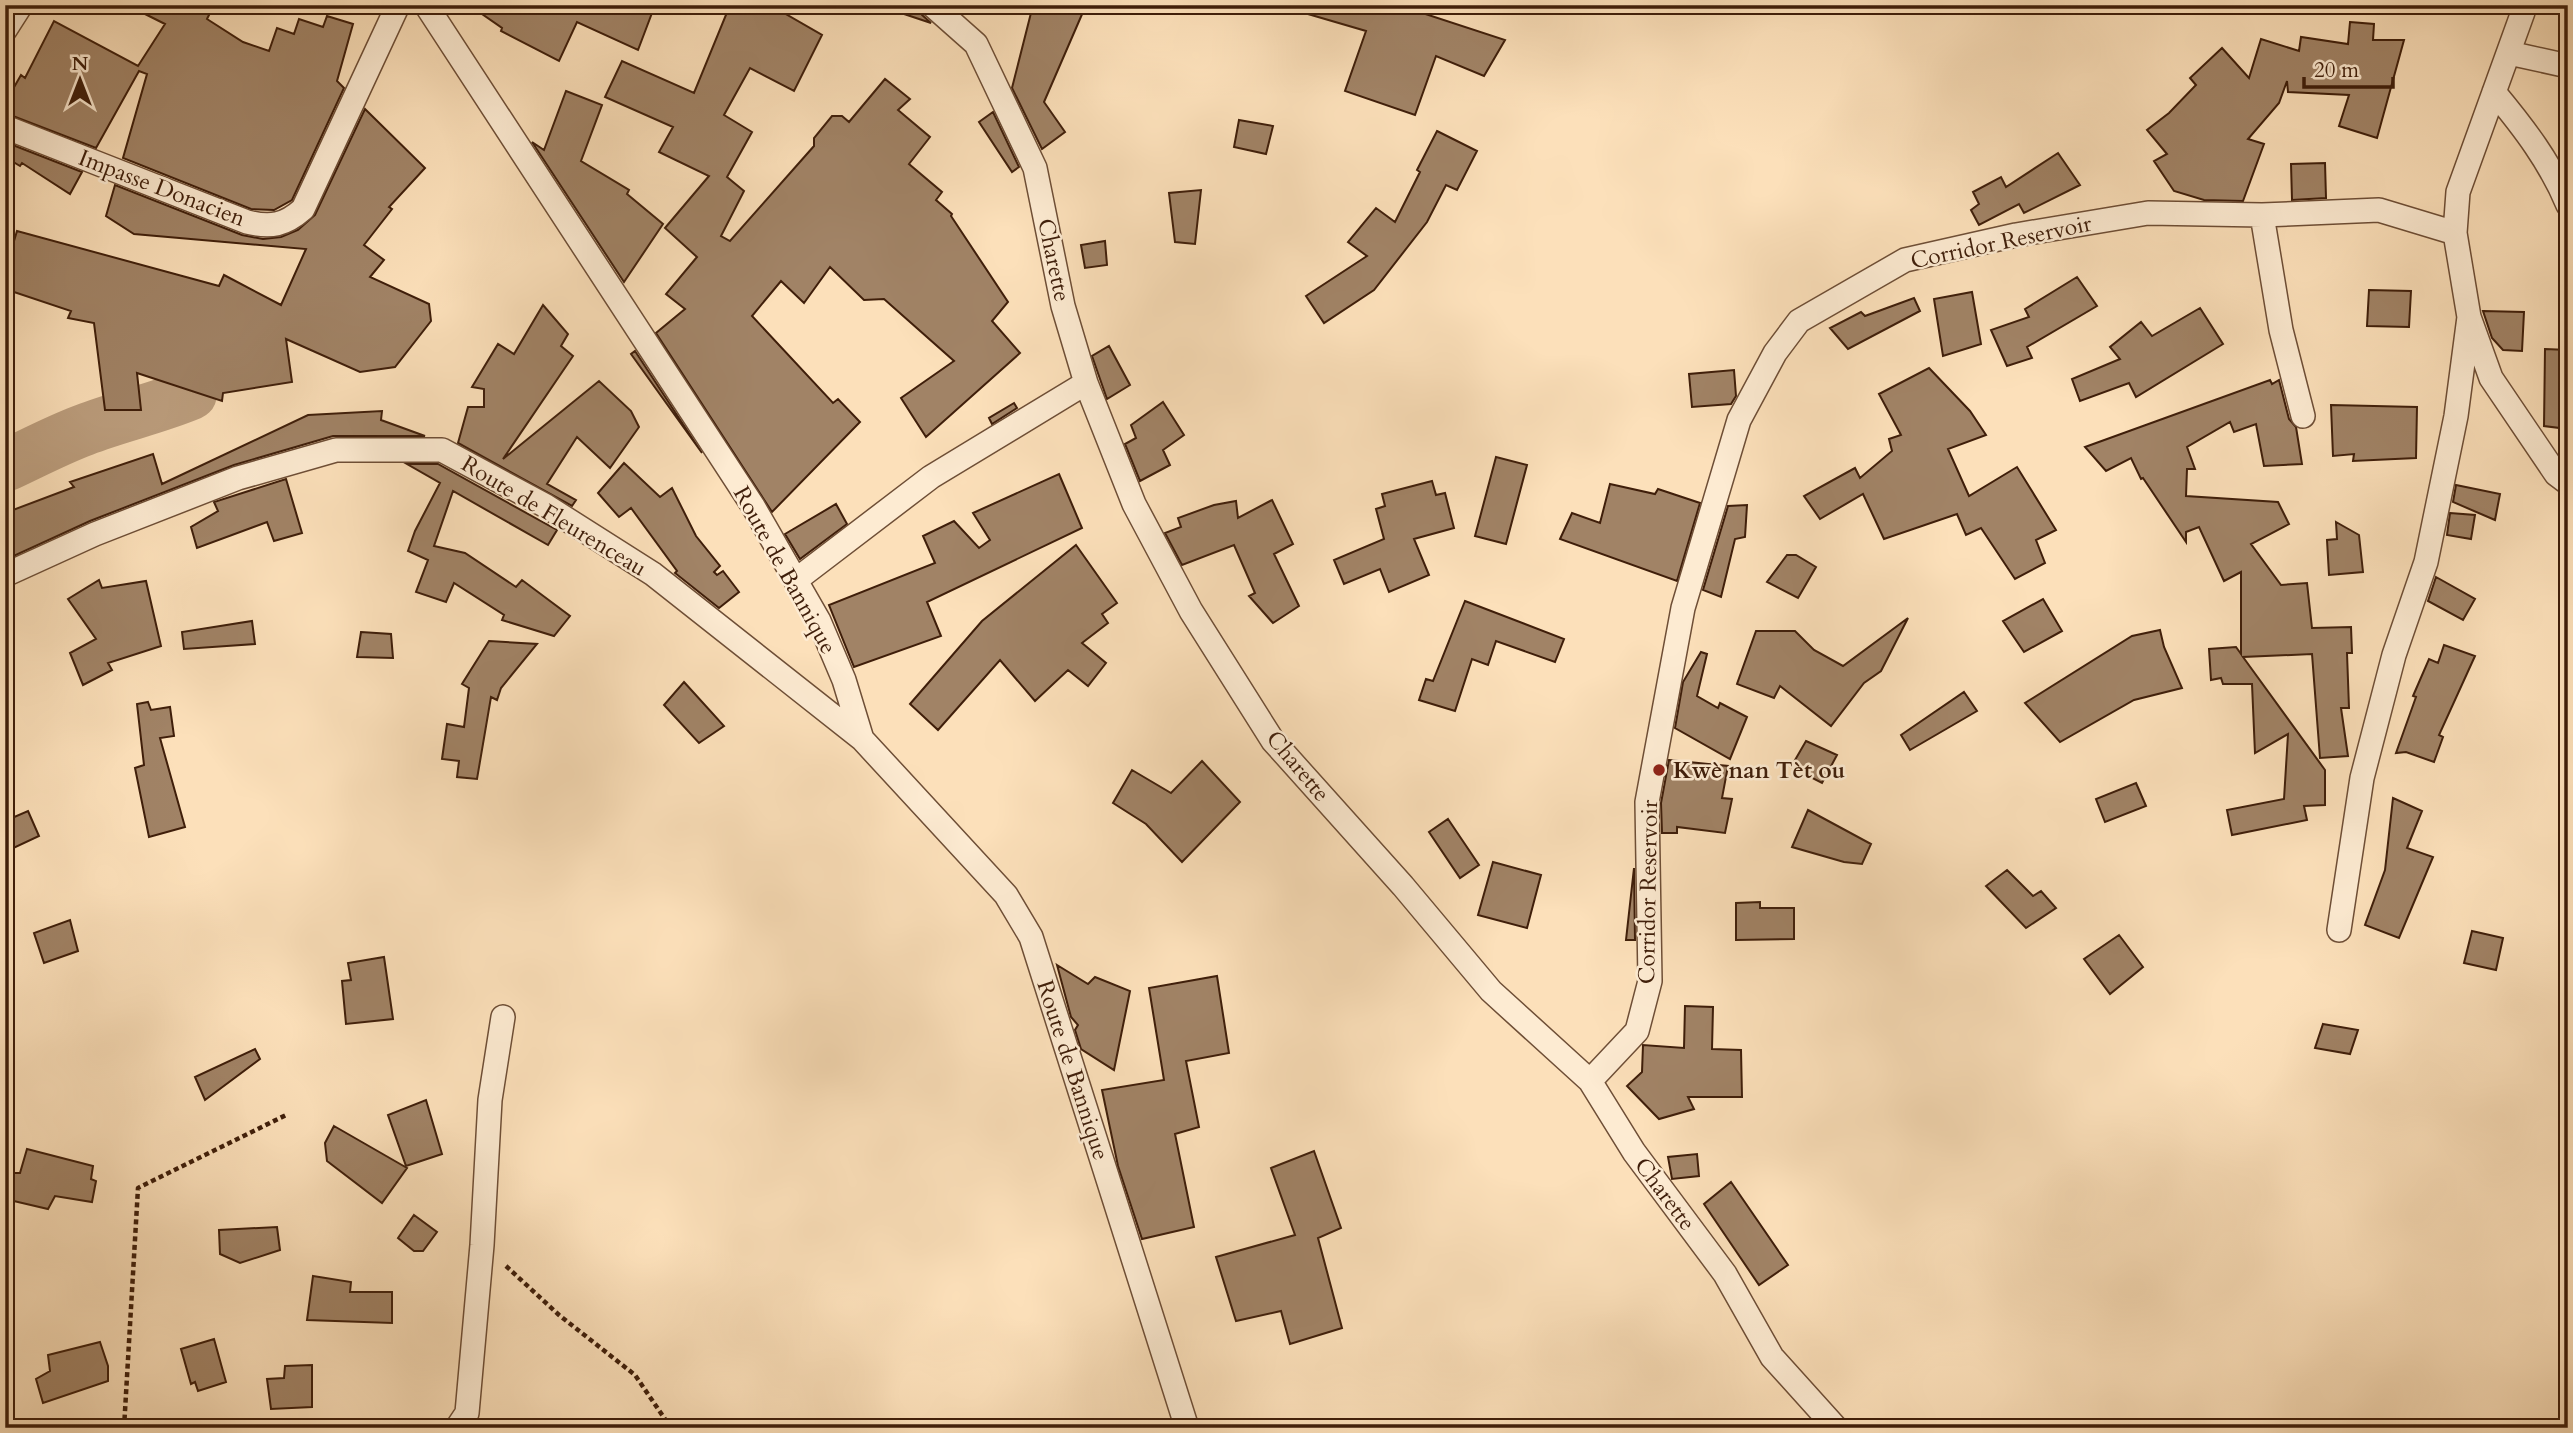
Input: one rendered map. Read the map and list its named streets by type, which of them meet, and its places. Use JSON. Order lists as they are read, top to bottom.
{
  "streets": {
    "street": [
      "Impasse Donacien",
      "Corridor Reservoir",
      "Charette",
      "Route de Fleurenceau",
      "Route de Bannique"
    ]
  },
  "crossings": [
    ["Corridor Reservoir", "Charette"],
    ["Route de Fleurenceau", "Route de Bannique"]
  ],
  "places": ["Kwè nan Tèt ou"],
  "scale_bar": "20 m",
  "north": "top"
}
